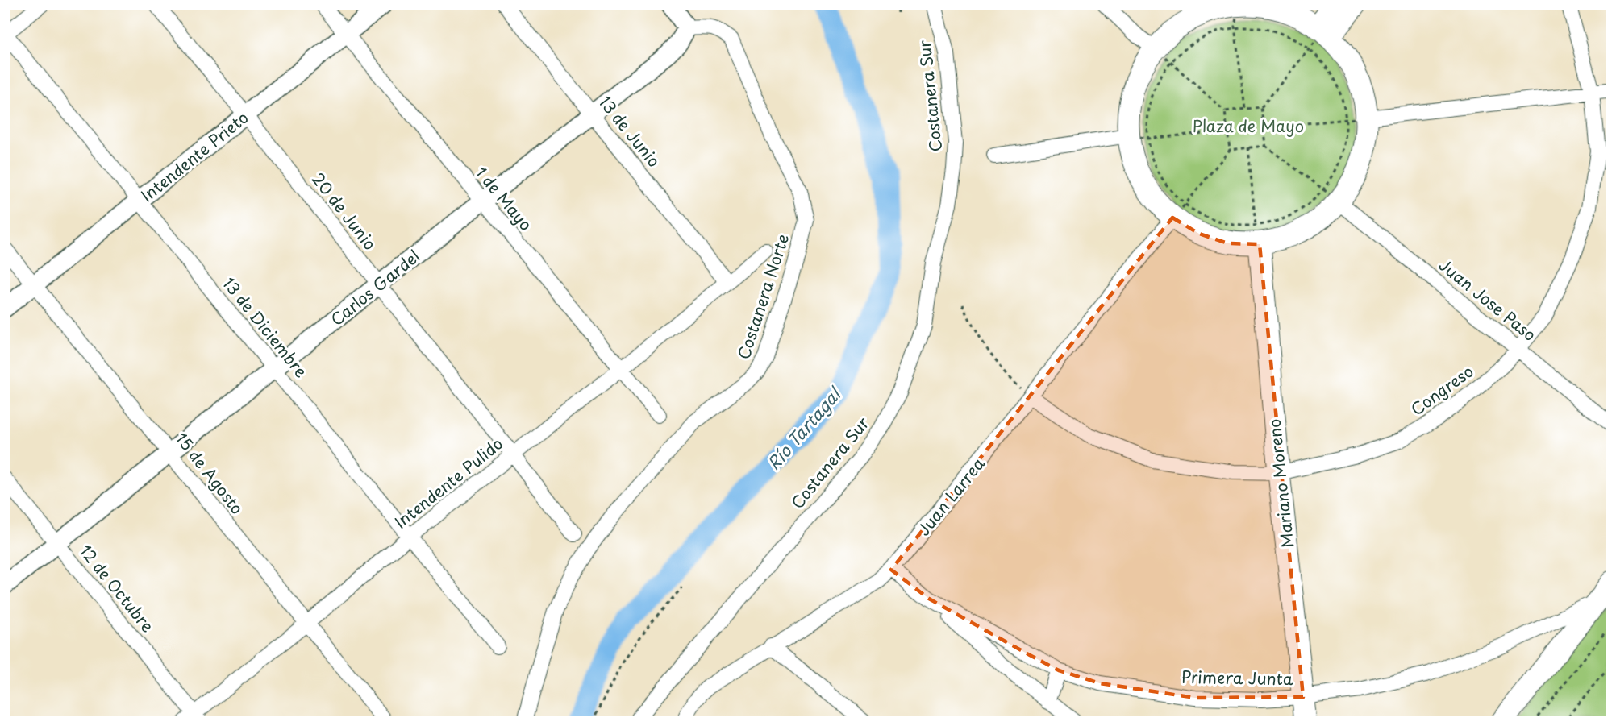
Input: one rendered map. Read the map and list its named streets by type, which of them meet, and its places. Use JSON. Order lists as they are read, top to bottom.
{
  "streets": {
    "main road": ["Mariano Moreno"],
    "street": [
      "Costanera Sur",
      "13 de Junio",
      "Intendente Prieto",
      "1 de Mayo",
      "20 de Junio",
      "Carlos Gardel",
      "Costanera Norte",
      "Juan Jose Paso",
      "13 de Diciembre",
      "Congreso",
      "15 de Agosto",
      "Intendente Pulido",
      "Juan Larrea",
      "12 de Octubre",
      "Primera Junta"
    ]
  },
  "crossings": [
    ["13 de Junio", "Carlos Gardel"],
    ["13 de Junio", "Intendente Pulido"],
    ["Intendente Prieto", "1 de Mayo"],
    ["Intendente Prieto", "20 de Junio"],
    ["Intendente Prieto", "13 de Diciembre"],
    ["Intendente Prieto", "15 de Agosto"],
    ["1 de Mayo", "Carlos Gardel"],
    ["1 de Mayo", "Intendente Pulido"],
    ["20 de Junio", "Carlos Gardel"],
    ["20 de Junio", "Intendente Pulido"],
    ["Carlos Gardel", "Costanera Norte"],
    ["Carlos Gardel", "13 de Diciembre"],
    ["Carlos Gardel", "15 de Agosto"],
    ["Carlos Gardel", "12 de Octubre"],
    ["Juan Jose Paso", "Congreso"],
    ["13 de Diciembre", "Intendente Pulido"],
    ["Congreso", "Mariano Moreno"],
    ["Congreso", "Juan Larrea"],
    ["15 de Agosto", "Intendente Pulido"],
    ["Intendente Pulido", "12 de Octubre"],
    ["Mariano Moreno", "Primera Junta"],
    ["Juan Larrea", "Primera Junta"]
  ],
  "water": ["Río Tartagal"],
  "parks": ["Plaza de Mayo"]
}
